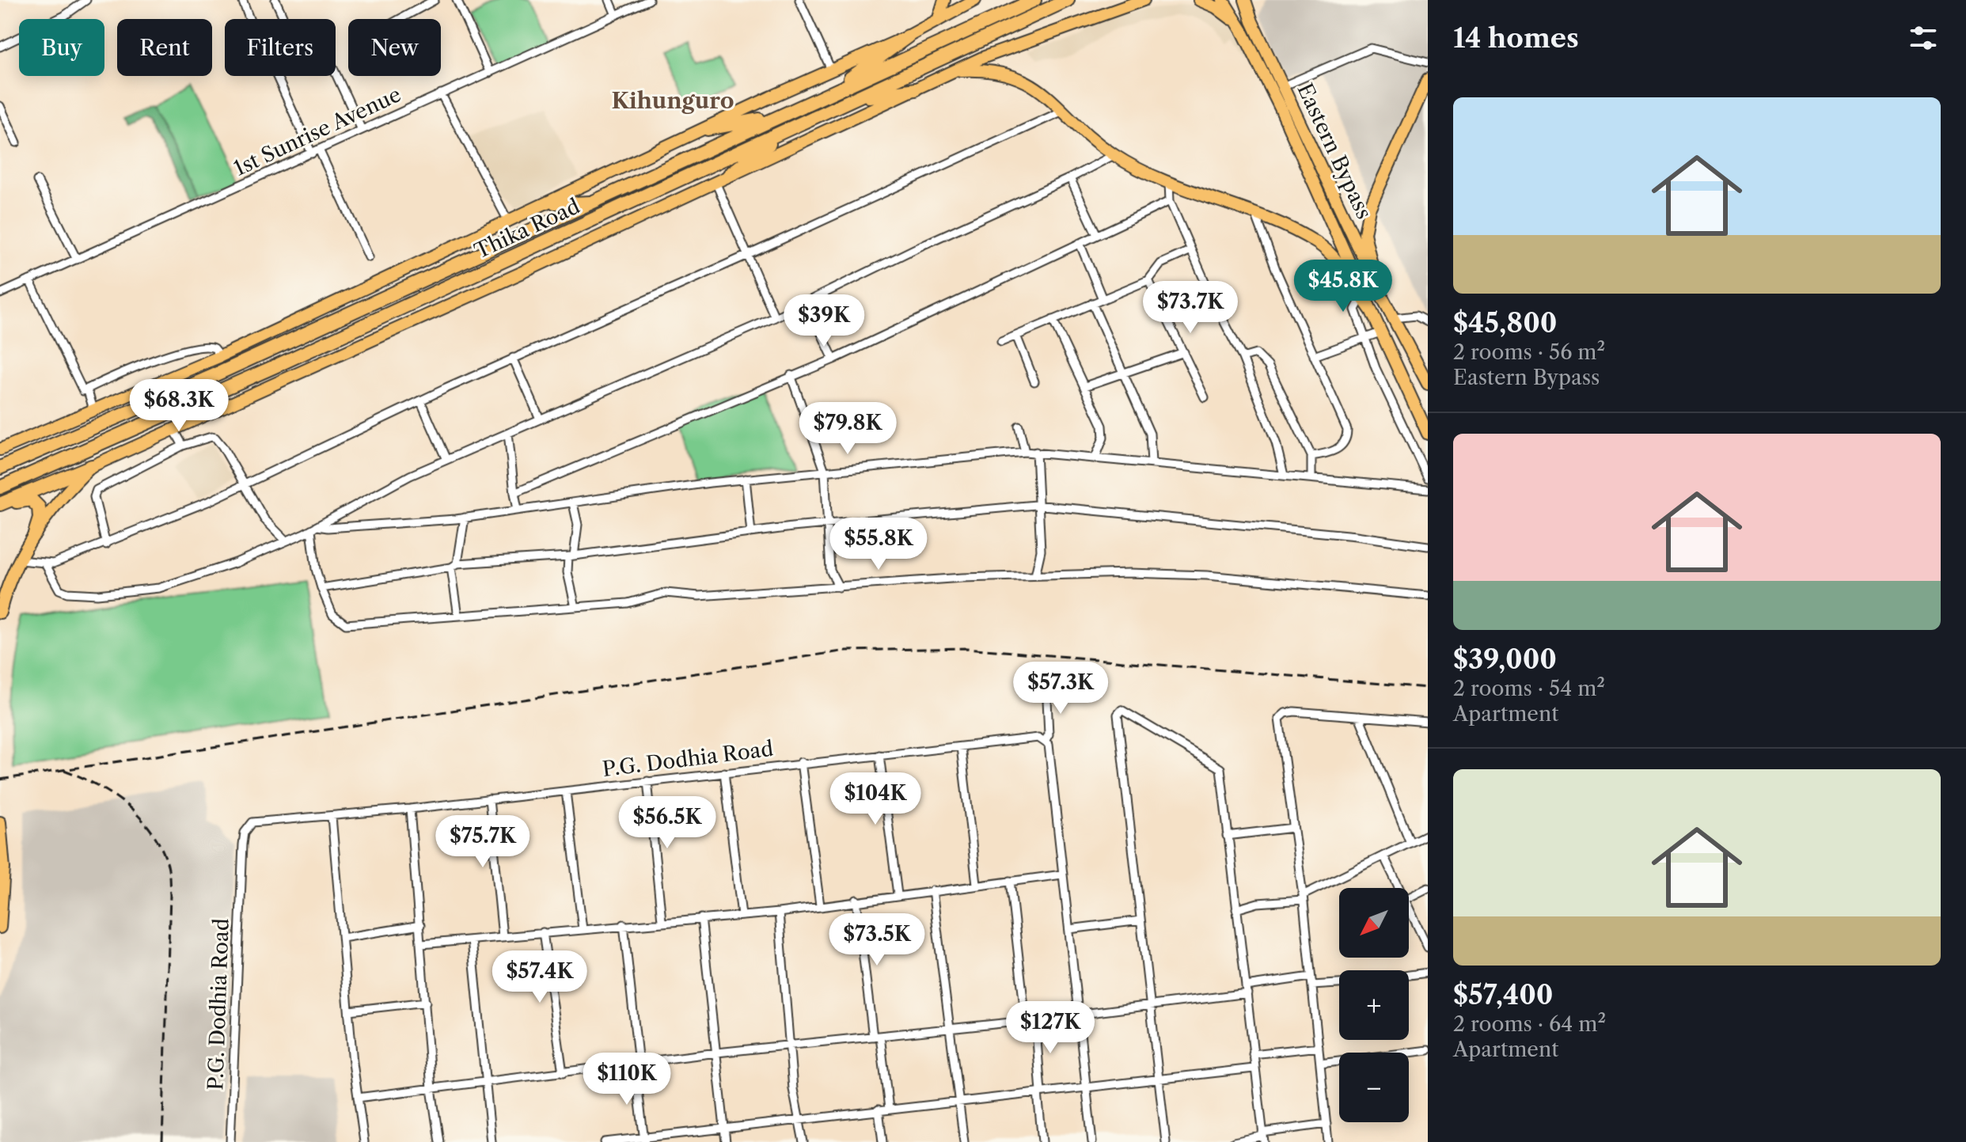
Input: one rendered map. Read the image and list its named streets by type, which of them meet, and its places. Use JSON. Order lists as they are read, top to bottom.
{
  "streets": {
    "highway": ["Thika Road"],
    "main road": ["Eastern Bypass"],
    "street": ["1st Sunrise Avenue", "P.G. Dodhia Road"]
  },
  "districts": ["Kihunguro"],
  "north": "bottom left",
  "page": {
    "heading": "14 homes",
    "chip": [
      "Buy",
      "Rent",
      "Filters",
      "New"
    ],
    "list": [
      {
        "name": "$45,800",
        "note": "2 rooms · 56 m² · Eastern Bypass"
      },
      {
        "name": "$39,000",
        "note": "2 rooms · 54 m² · Apartment"
      },
      {
        "name": "$57,400",
        "note": "2 rooms · 64 m² · Apartment"
      }
    ],
    "price": [
      "$45.8K",
      "$73.7K",
      "$39K",
      "$68.3K",
      "$79.8K",
      "$55.8K",
      "$57.3K",
      "$104K",
      "$56.5K",
      "$75.7K",
      "$73.5K",
      "$57.4K",
      "$127K",
      "$110K"
    ],
    "map_buttons": ["+", "−"]
  }
}
